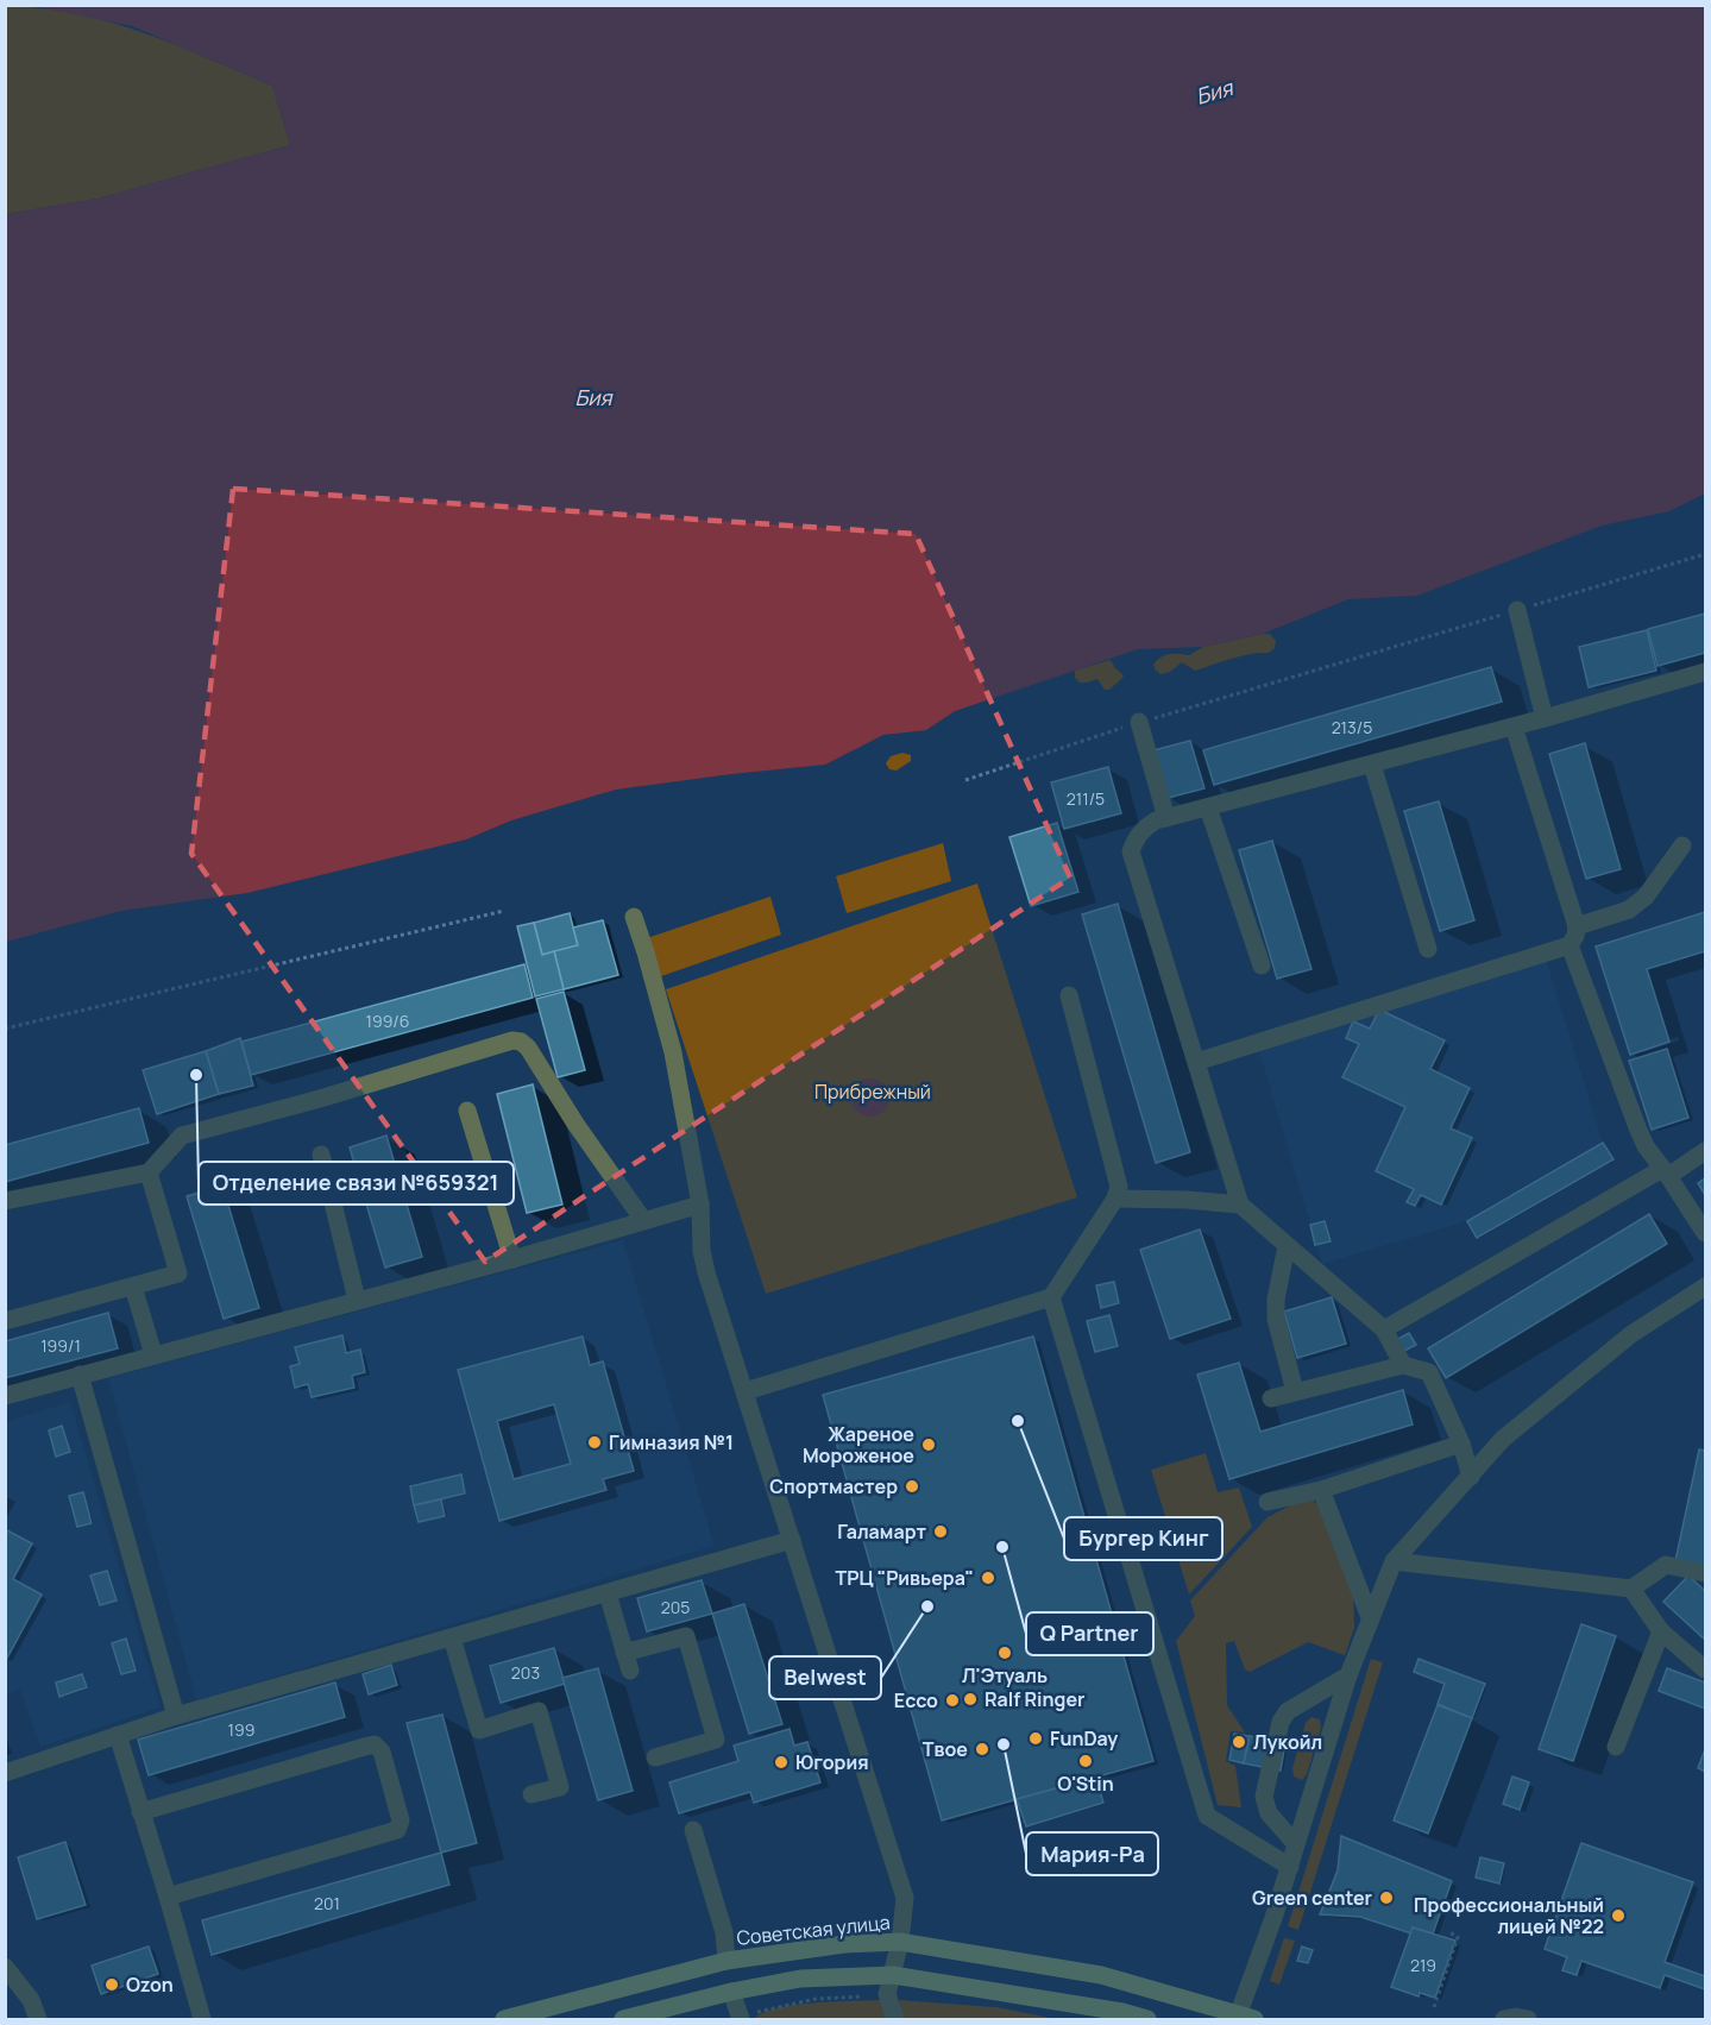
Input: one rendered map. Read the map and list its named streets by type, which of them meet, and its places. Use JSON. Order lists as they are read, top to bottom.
{
  "streets": {
    "main road": ["Советская улица"]
  },
  "water": ["Бия"],
  "parks": ["Прибрежный"],
  "places": [
    "Отделение связи №659321",
    "Бургер Кинг",
    "Гимназия №1",
    "Жареное Мороженое",
    "Спортмастер",
    "Галамарт",
    "Q Partner",
    "ТРЦ \"Ривьера\"",
    "Belwest",
    "Л'Этуаль",
    "Ralf Ringer",
    "Ecco",
    "FunDay",
    "Лукойл",
    "Мария-Ра",
    "Твое",
    "O'Stin",
    "Югория",
    "Green center",
    "Профессиональный лицей №22",
    "Ozon"
  ],
  "house_numbers": [
    "213/5",
    "211/5",
    "199/6",
    "199/1",
    "205",
    "203",
    "199",
    "201",
    "219"
  ]
}
